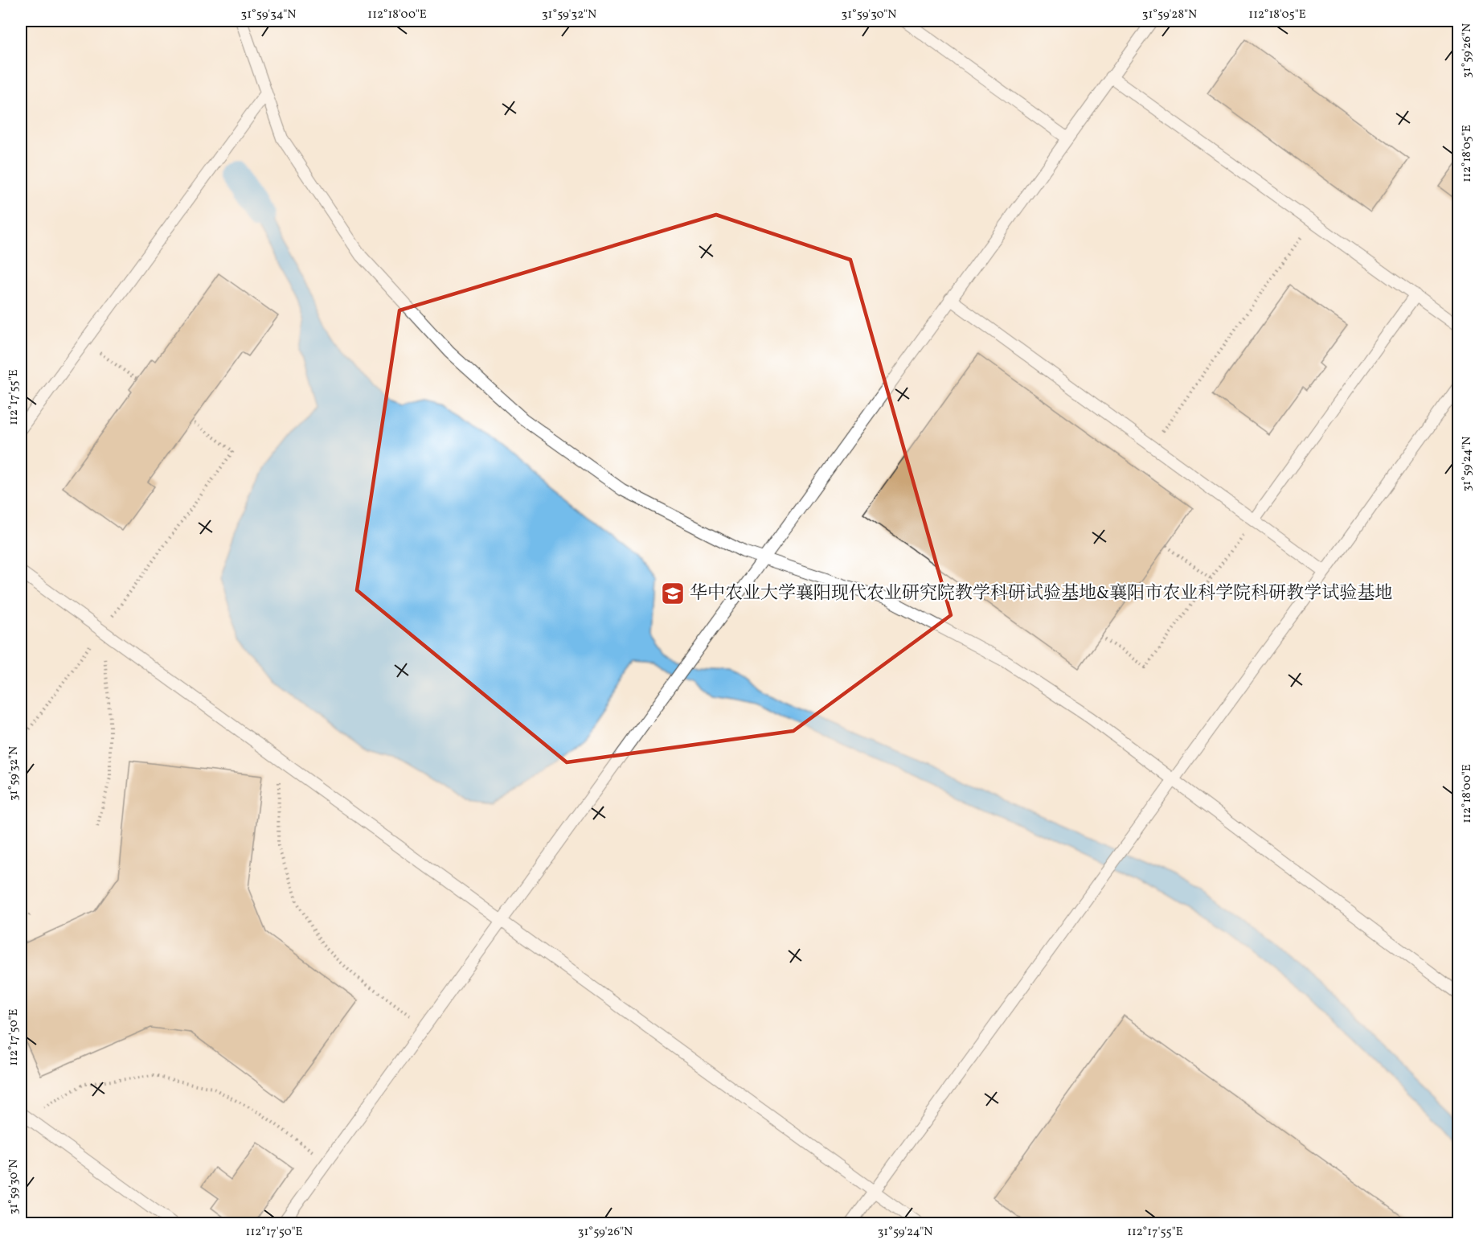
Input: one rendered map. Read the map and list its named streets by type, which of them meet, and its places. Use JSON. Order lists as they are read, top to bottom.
{
  "places": {
    "school or university": ["华中农业大学襄阳现代农业研究院教学科研试验基地&襄阳市农业科学院科研教学试验基地"]
  },
  "coordinates": [
    "31°59'34\"N",
    "112°18'00\"E",
    "31°59'32\"N",
    "31°59'30\"N",
    "31°59'28\"N",
    "112°18'05\"E",
    "31°59'26\"N",
    "112°17'55\"E",
    "31°59'24\"N",
    "112°17'50\"E"
  ]
}
